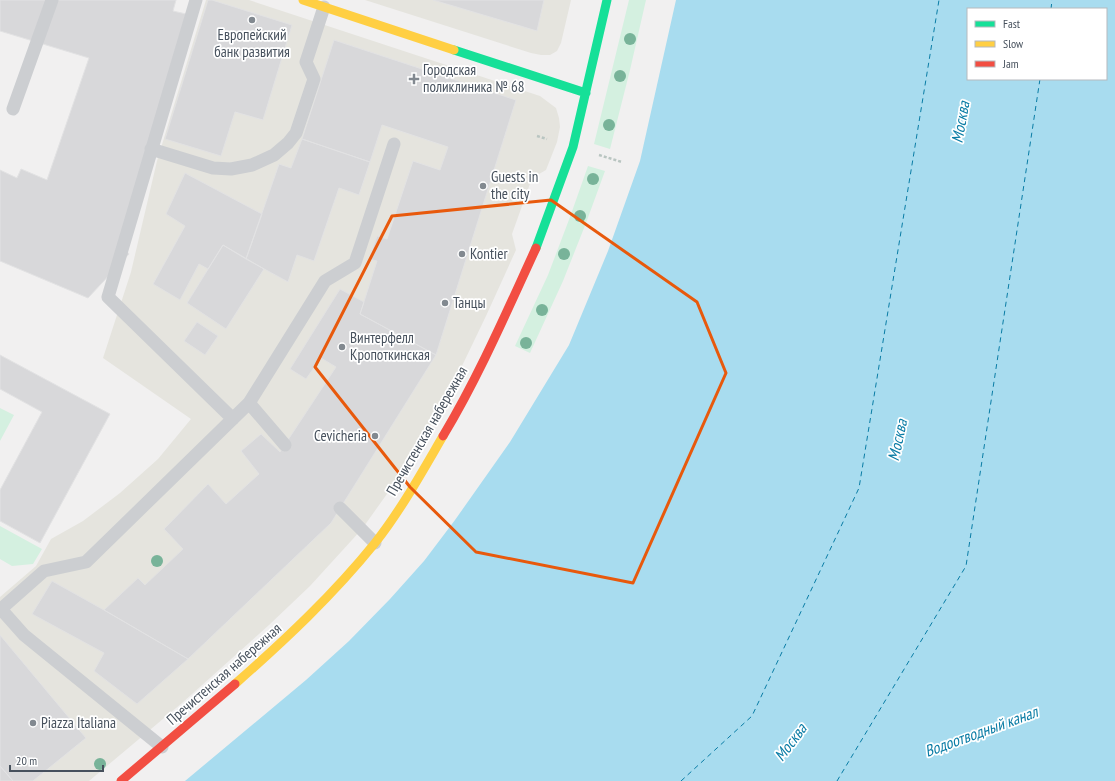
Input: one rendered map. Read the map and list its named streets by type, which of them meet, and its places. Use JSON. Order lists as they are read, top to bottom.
{
  "streets": {
    "main road": ["Пречистенская набережная"]
  },
  "water": ["Москва", "Водоотводный канал"],
  "places": {
    "other": [
      "Европейский банк развития",
      "Guests in thе city",
      "Kontier",
      "Танцы",
      "Винтерфелл Кропоткинская",
      "Cevicheria",
      "Piazza Italiana"
    ],
    "health": ["Городская поликлиника № 68"]
  },
  "legend": ["Fast", "Slow", "Jam"],
  "scale_bar": "20 m"
}
